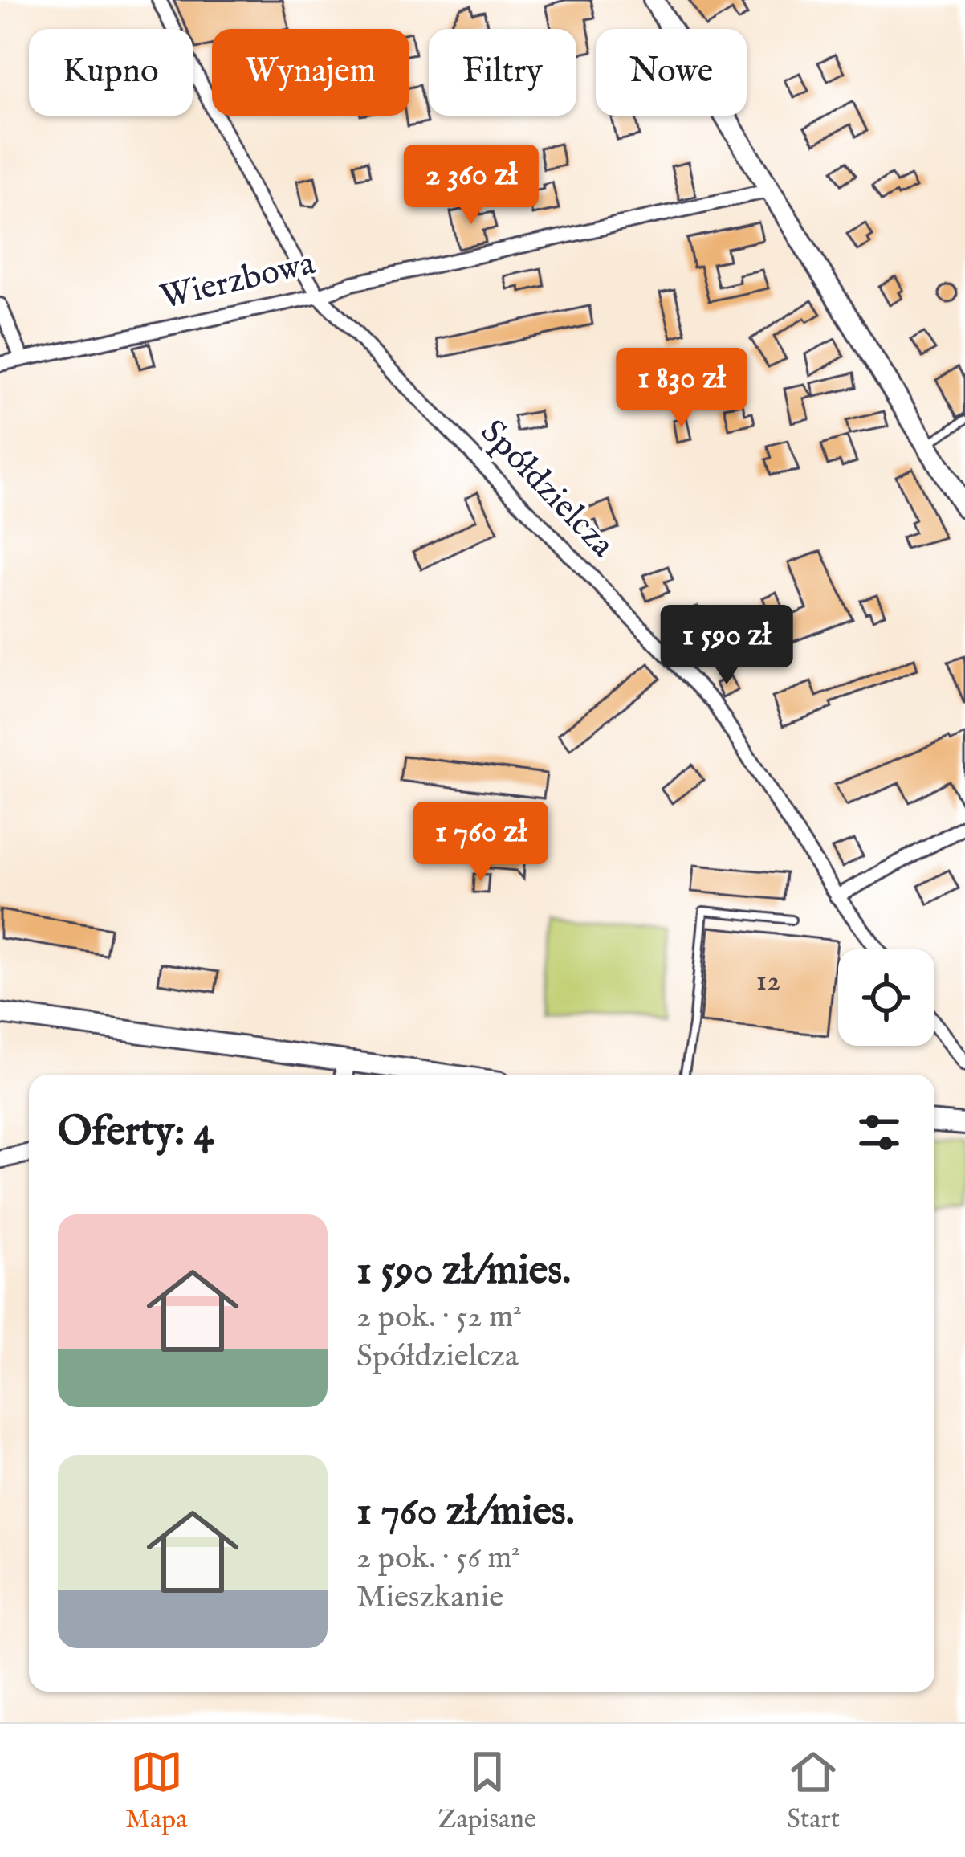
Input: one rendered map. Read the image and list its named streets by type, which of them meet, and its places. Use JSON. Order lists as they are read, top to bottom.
{
  "streets": {
    "street": ["Wierzbowa", "Spółdzielcza"]
  },
  "crossings": [
    ["Wierzbowa", "Spółdzielcza"]
  ],
  "house_numbers": ["12"],
  "page": {
    "chip": [
      "Kupno",
      "Wynajem",
      "Filtry",
      "Nowe"
    ],
    "price": [
      "2 360 zł",
      "1 830 zł",
      "1 590 zł",
      "1 760 zł"
    ],
    "heading": "Oferty: 4",
    "list": [
      {
        "name": "1 590 zł/mies.",
        "note": "2 pok. · 52 m² · Spółdzielcza"
      },
      {
        "name": "1 760 zł/mies.",
        "note": "2 pok. · 56 m² · Mieszkanie"
      }
    ],
    "tabs": ["Mapa", "Zapisane", "Start"]
  }
}
